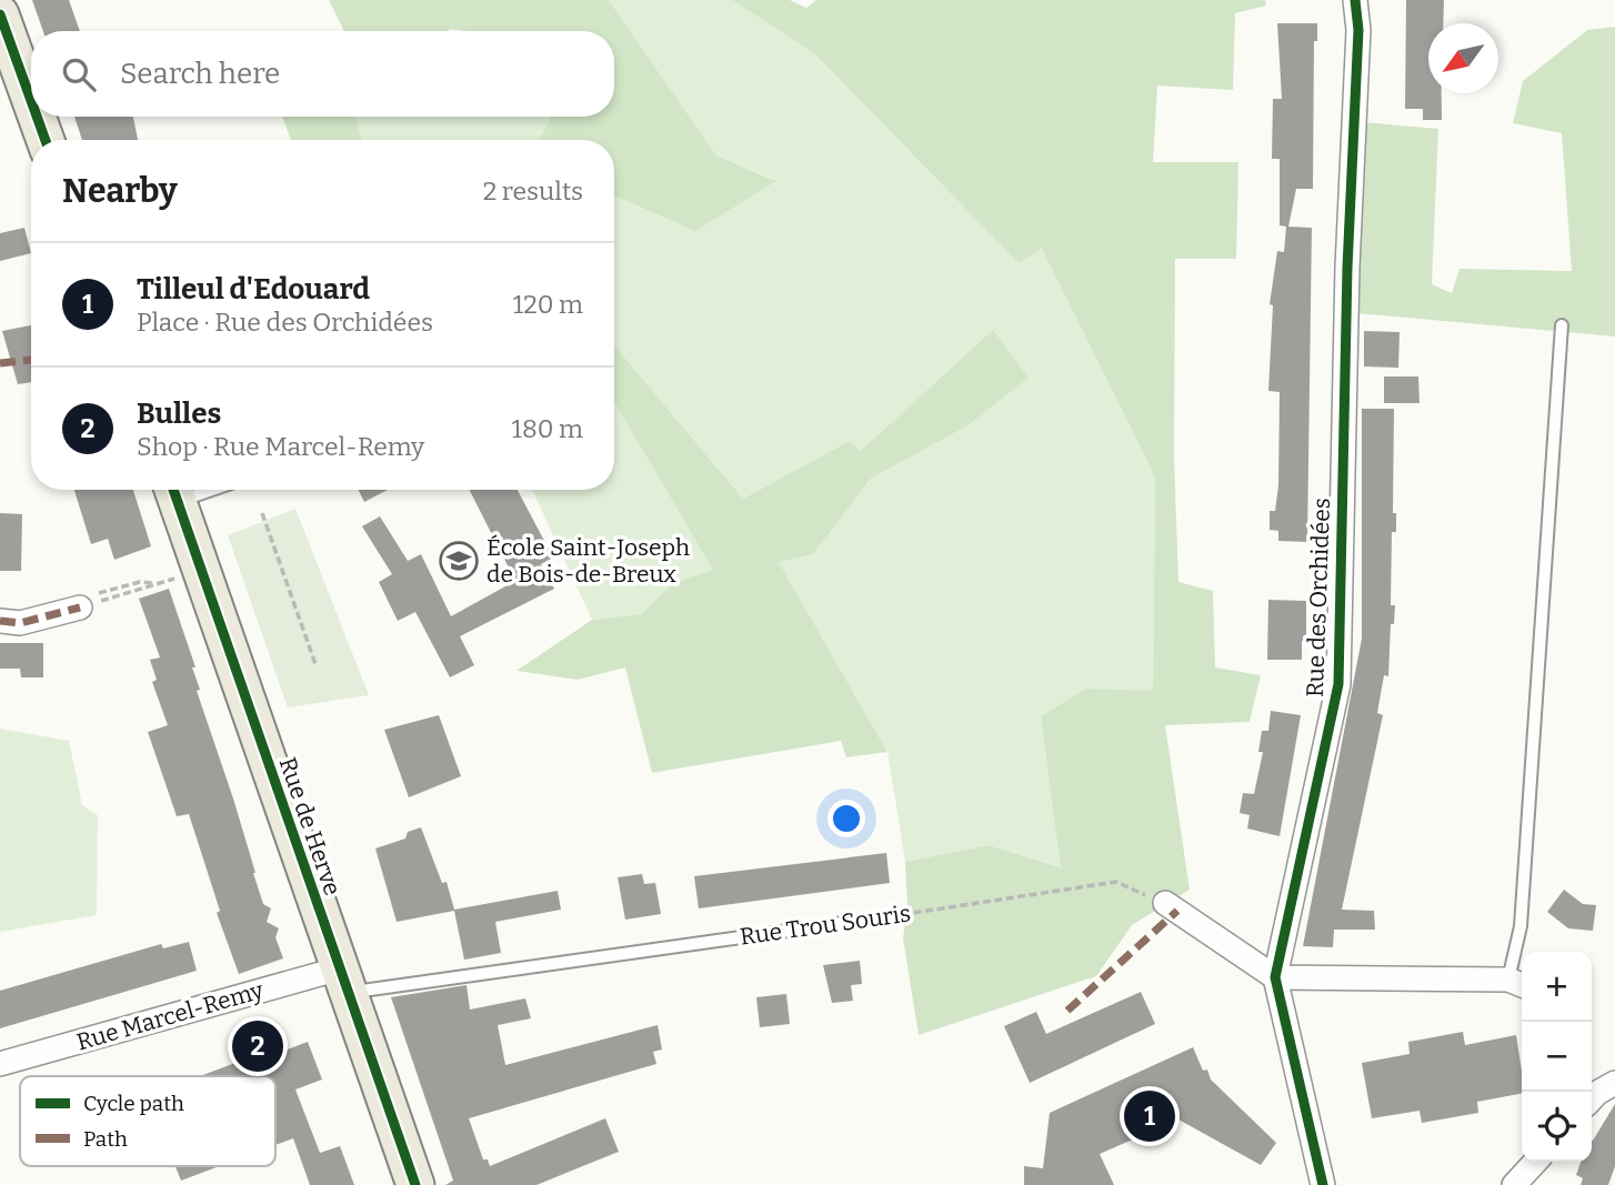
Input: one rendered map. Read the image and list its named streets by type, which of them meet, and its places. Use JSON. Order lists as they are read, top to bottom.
{
  "streets": {
    "main road": ["Rue de Herve"],
    "street": ["Rue des Orchidées", "Rue Marcel-Remy"],
    "lane": ["Rue Trou Souris"]
  },
  "crossings": [
    ["Rue de Herve", "Rue Trou Souris"],
    ["Rue de Herve", "Rue Marcel-Remy"],
    ["Rue Trou Souris", "Rue Marcel-Remy"]
  ],
  "places": {
    "school or university": ["École Saint-Joseph de Bois-de-Breux"]
  },
  "legend": ["Cycle path", "Path"],
  "north": "bottom left",
  "page": {
    "search": "Search here",
    "heading": ["Nearby", "2 results"],
    "list": [
      {
        "mark": "1",
        "name": "Tilleul d'Edouard",
        "note": "Place · Rue des Orchidées",
        "value": "120 m"
      },
      {
        "mark": "2",
        "name": "Bulles",
        "note": "Shop · Rue Marcel-Remy",
        "value": "180 m"
      }
    ],
    "map_buttons": ["+", "−"],
    "pins": ["2", "1"]
  }
}
